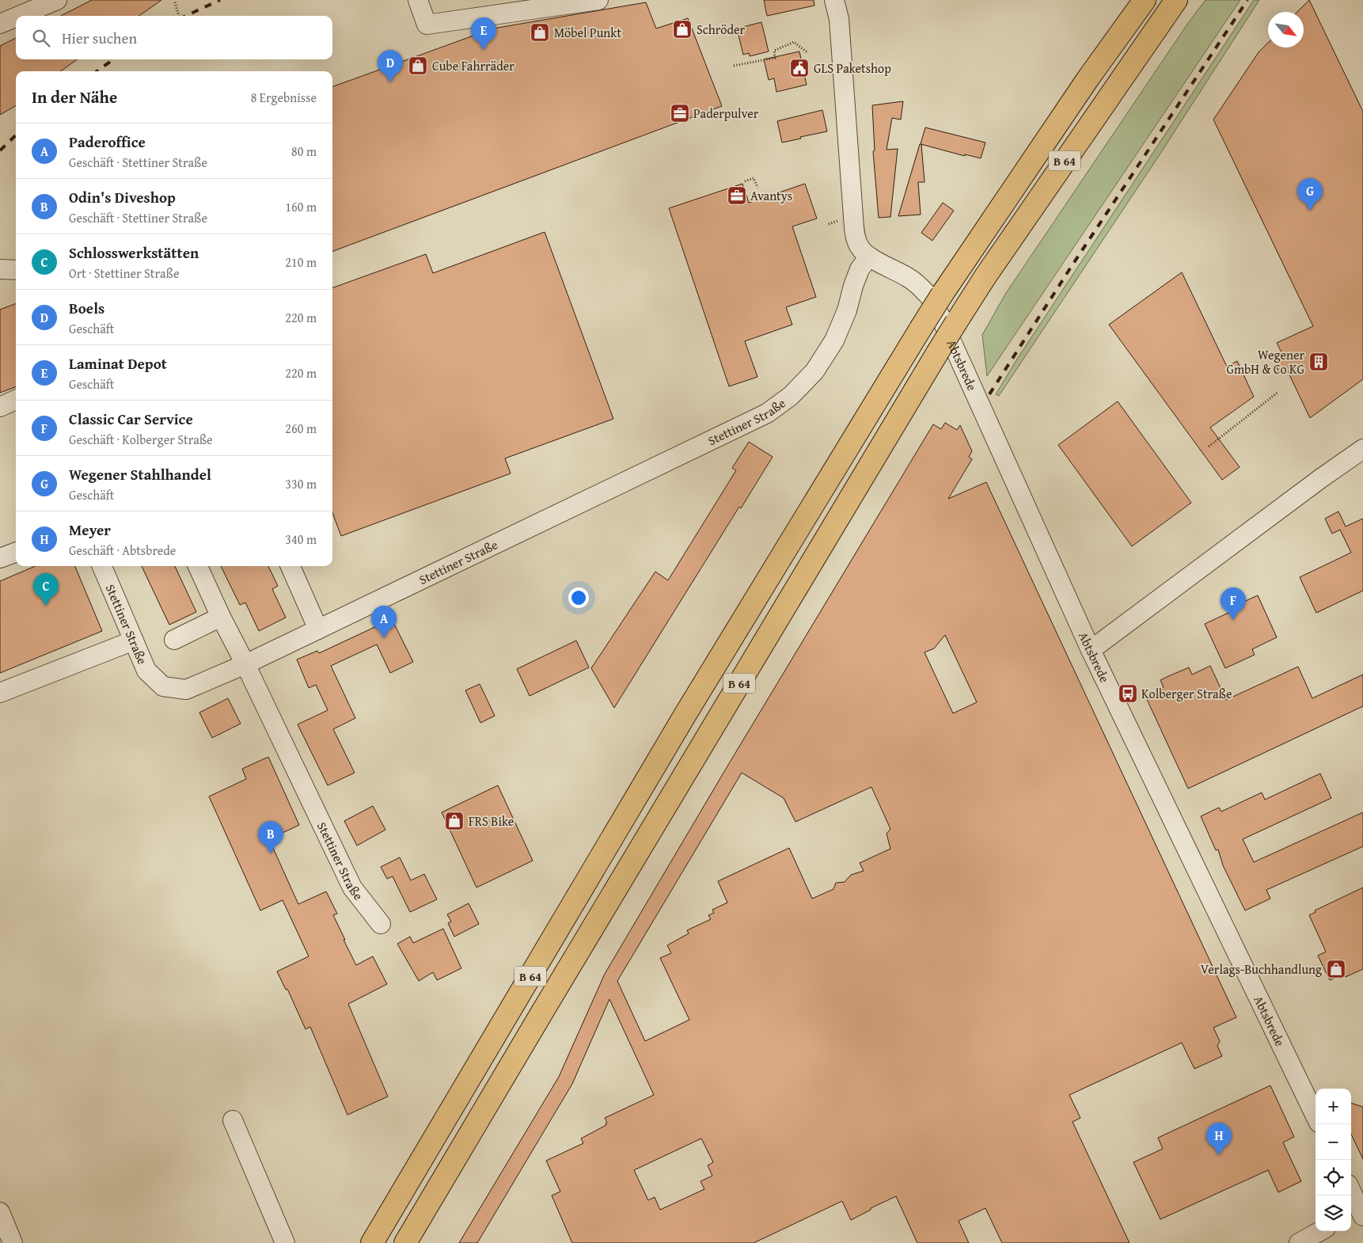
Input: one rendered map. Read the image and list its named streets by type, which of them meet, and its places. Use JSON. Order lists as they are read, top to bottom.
{
  "streets": {
    "highway": ["B 64"],
    "street": ["Abtsbrede", "Stettiner Straße"]
  },
  "crossings": [
    ["Abtsbrede", "Stettiner Straße"]
  ],
  "places": {
    "shop": [
      "Schröder",
      "Möbel Punkt",
      "Cube Fahrräder",
      "FRS Bike",
      "Verlags-Buchhandlung"
    ],
    "public building": ["GLS Paketshop"],
    "office": ["Paderpulver", "Avantys"],
    "building": ["Wegener GmbH & Co KG"],
    "bus stop": ["Kolberger Straße"]
  },
  "north": "bottom right",
  "page": {
    "search": "Hier suchen",
    "pins": [
      "E",
      "D",
      "G",
      "C",
      "F",
      "A",
      "B",
      "H"
    ],
    "heading": ["In der Nähe", "8 Ergebnisse"],
    "list": [
      {
        "mark": "A",
        "name": "Paderoffice",
        "note": "Geschäft · Stettiner Straße",
        "value": "80 m"
      },
      {
        "mark": "B",
        "name": "Odin's Diveshop",
        "note": "Geschäft · Stettiner Straße",
        "value": "160 m"
      },
      {
        "mark": "C",
        "name": "Schlosswerkstätten",
        "note": "Ort · Stettiner Straße",
        "value": "210 m"
      },
      {
        "mark": "D",
        "name": "Boels",
        "note": "Geschäft",
        "value": "220 m"
      },
      {
        "mark": "E",
        "name": "Laminat Depot",
        "note": "Geschäft",
        "value": "220 m"
      },
      {
        "mark": "F",
        "name": "Classic Car Service",
        "note": "Geschäft · Kolberger Straße",
        "value": "260 m"
      },
      {
        "mark": "G",
        "name": "Wegener Stahlhandel",
        "note": "Geschäft",
        "value": "330 m"
      },
      {
        "mark": "H",
        "name": "Meyer",
        "note": "Geschäft · Abtsbrede",
        "value": "340 m"
      }
    ],
    "map_buttons": ["+", "−"]
  }
}
